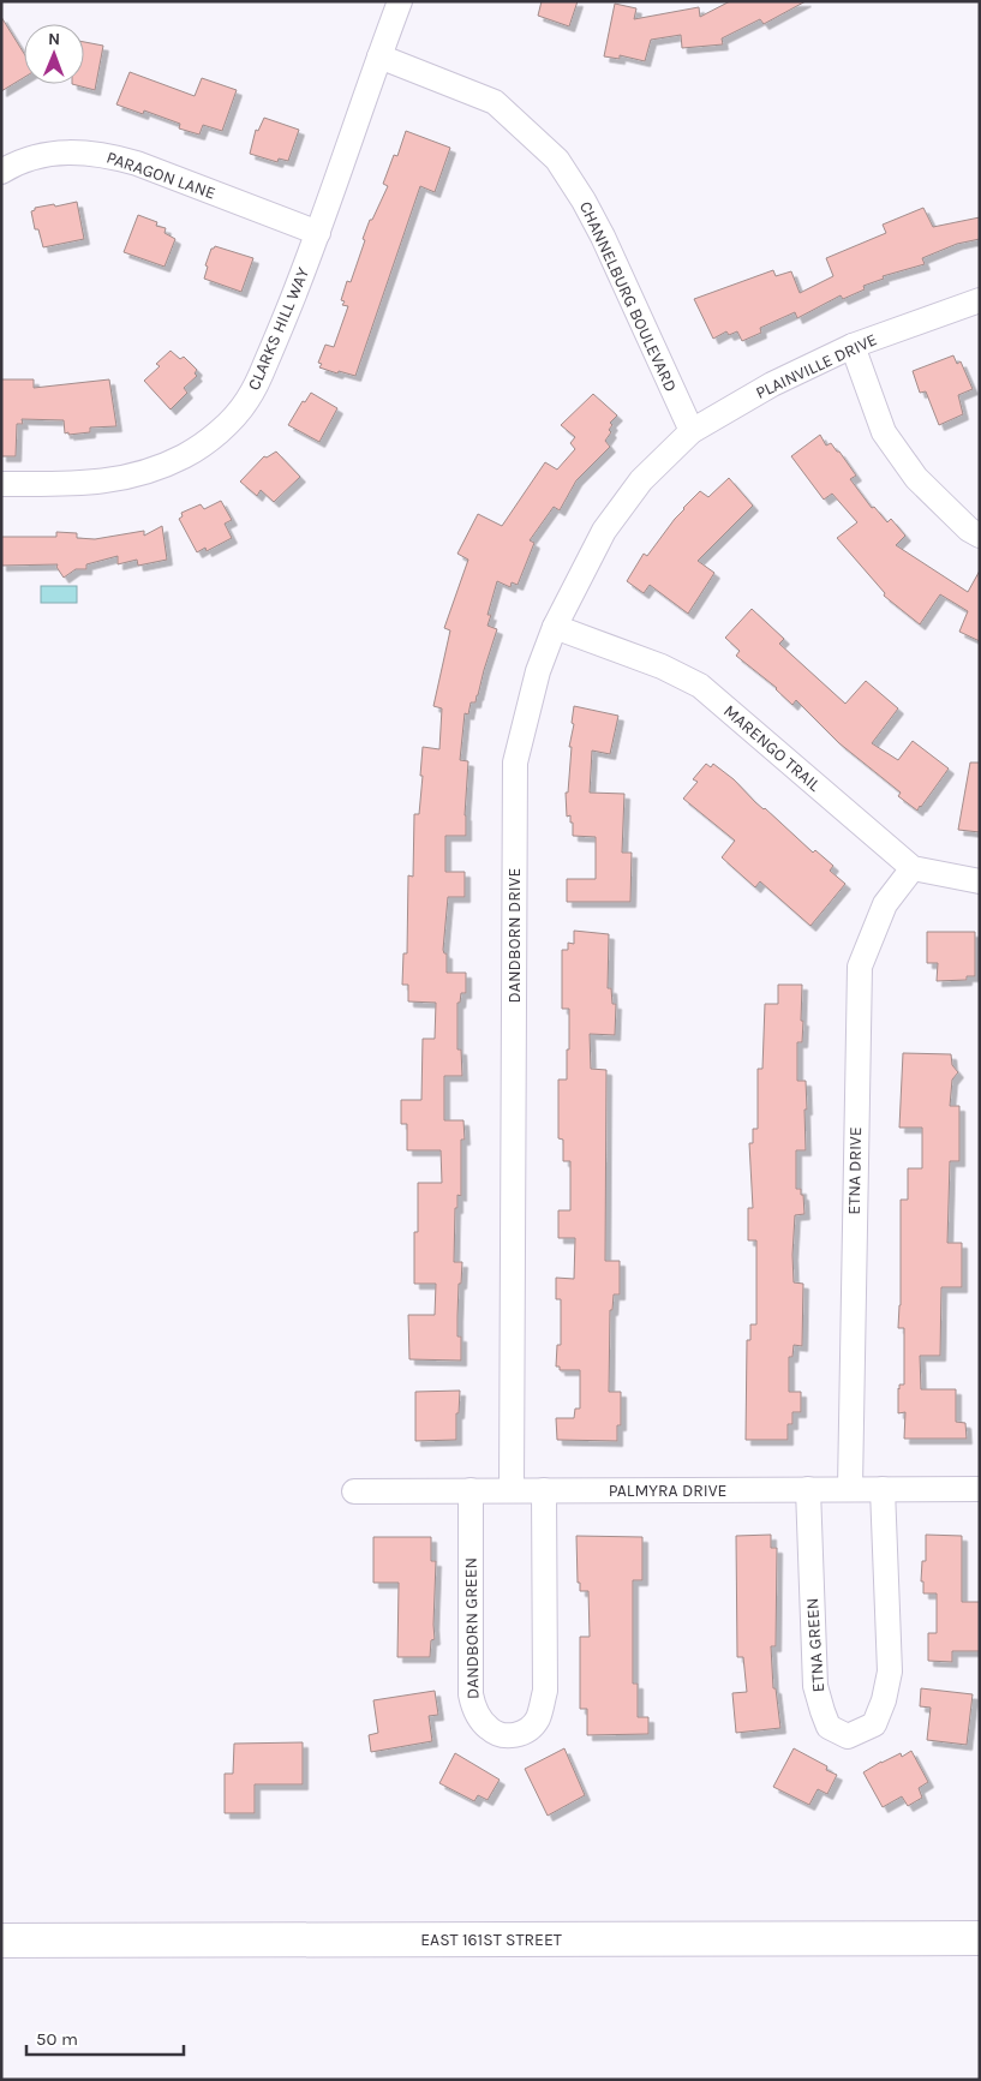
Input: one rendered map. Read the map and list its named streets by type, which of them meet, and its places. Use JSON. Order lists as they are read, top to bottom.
{
  "streets": {
    "street": [
      "PARAGON LANE",
      "CHANNELBURG BOULEVARD",
      "CLARKS HILL WAY",
      "PLAINVILLE DRIVE",
      "MARENGO TRAIL",
      "DANDBORN DRIVE",
      "ETNA DRIVE",
      "PALMYRA DRIVE",
      "DANDBORN GREEN",
      "ETNA GREEN",
      "EAST 161ST STREET"
    ]
  },
  "crossings": [
    ["PARAGON LANE", "CLARKS HILL WAY"],
    ["CHANNELBURG BOULEVARD", "CLARKS HILL WAY"],
    ["CHANNELBURG BOULEVARD", "PLAINVILLE DRIVE"],
    ["CHANNELBURG BOULEVARD", "DANDBORN DRIVE"],
    ["PLAINVILLE DRIVE", "DANDBORN DRIVE"],
    ["MARENGO TRAIL", "DANDBORN DRIVE"],
    ["MARENGO TRAIL", "ETNA DRIVE"],
    ["DANDBORN DRIVE", "PALMYRA DRIVE"],
    ["ETNA DRIVE", "PALMYRA DRIVE"],
    ["PALMYRA DRIVE", "DANDBORN GREEN"],
    ["PALMYRA DRIVE", "ETNA GREEN"]
  ],
  "scale_bar": "50 m",
  "north": "top"
}
